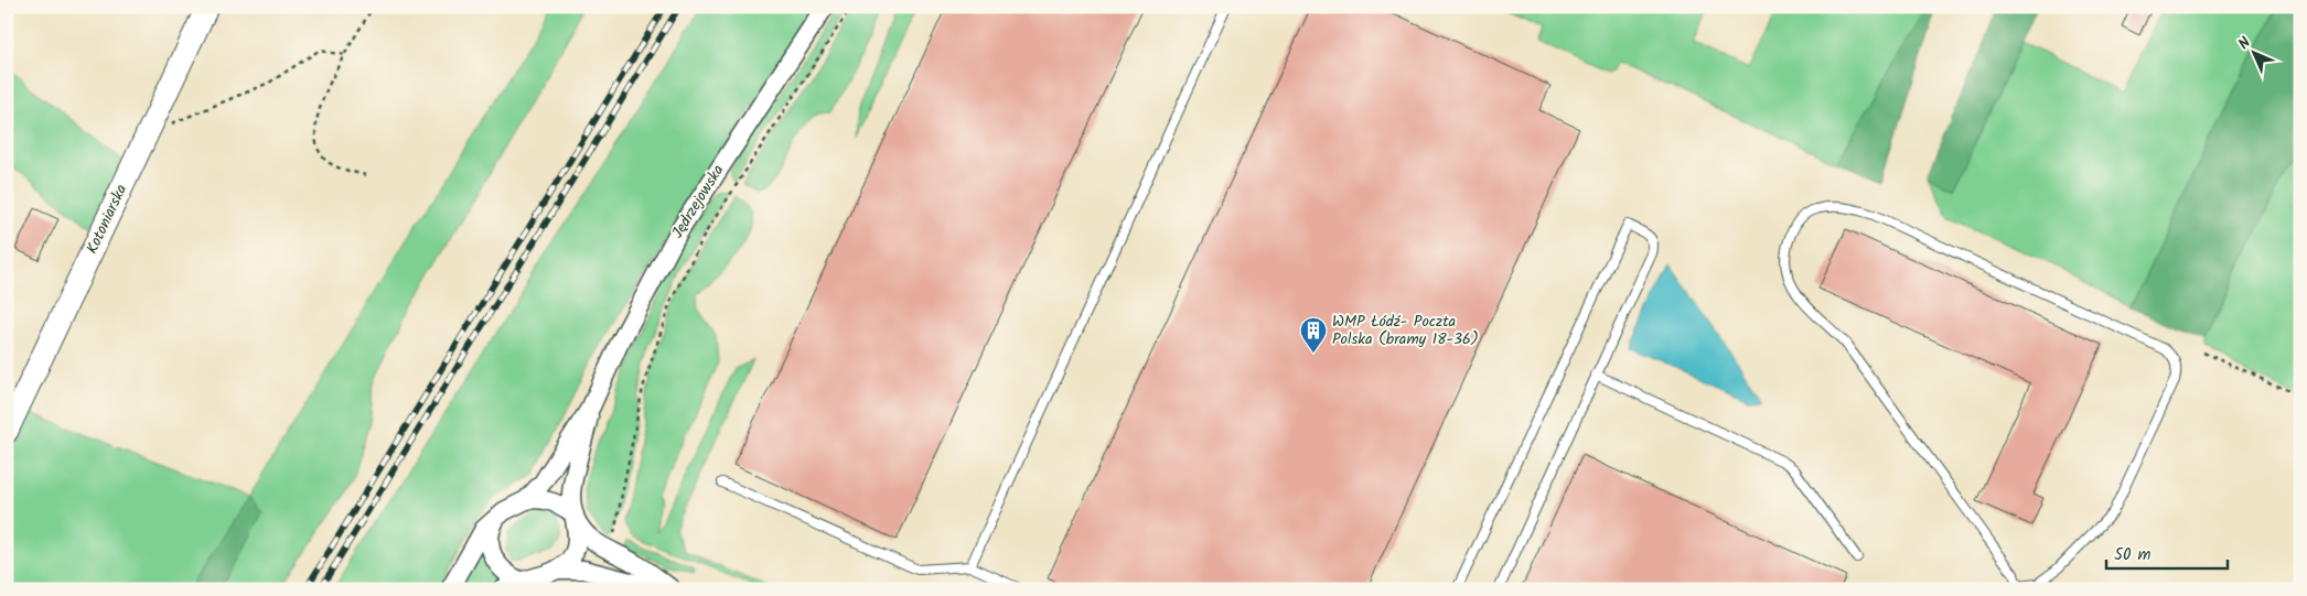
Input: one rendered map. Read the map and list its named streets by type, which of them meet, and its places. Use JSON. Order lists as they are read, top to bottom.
{
  "streets": {
    "street": ["Jędrzejowska", "Kotoniarska"]
  },
  "places": {
    "building": ["WMP Łódź- Poczta Polska (bramy 18-36)"]
  },
  "scale_bar": "50 m",
  "north": "top left"
}
